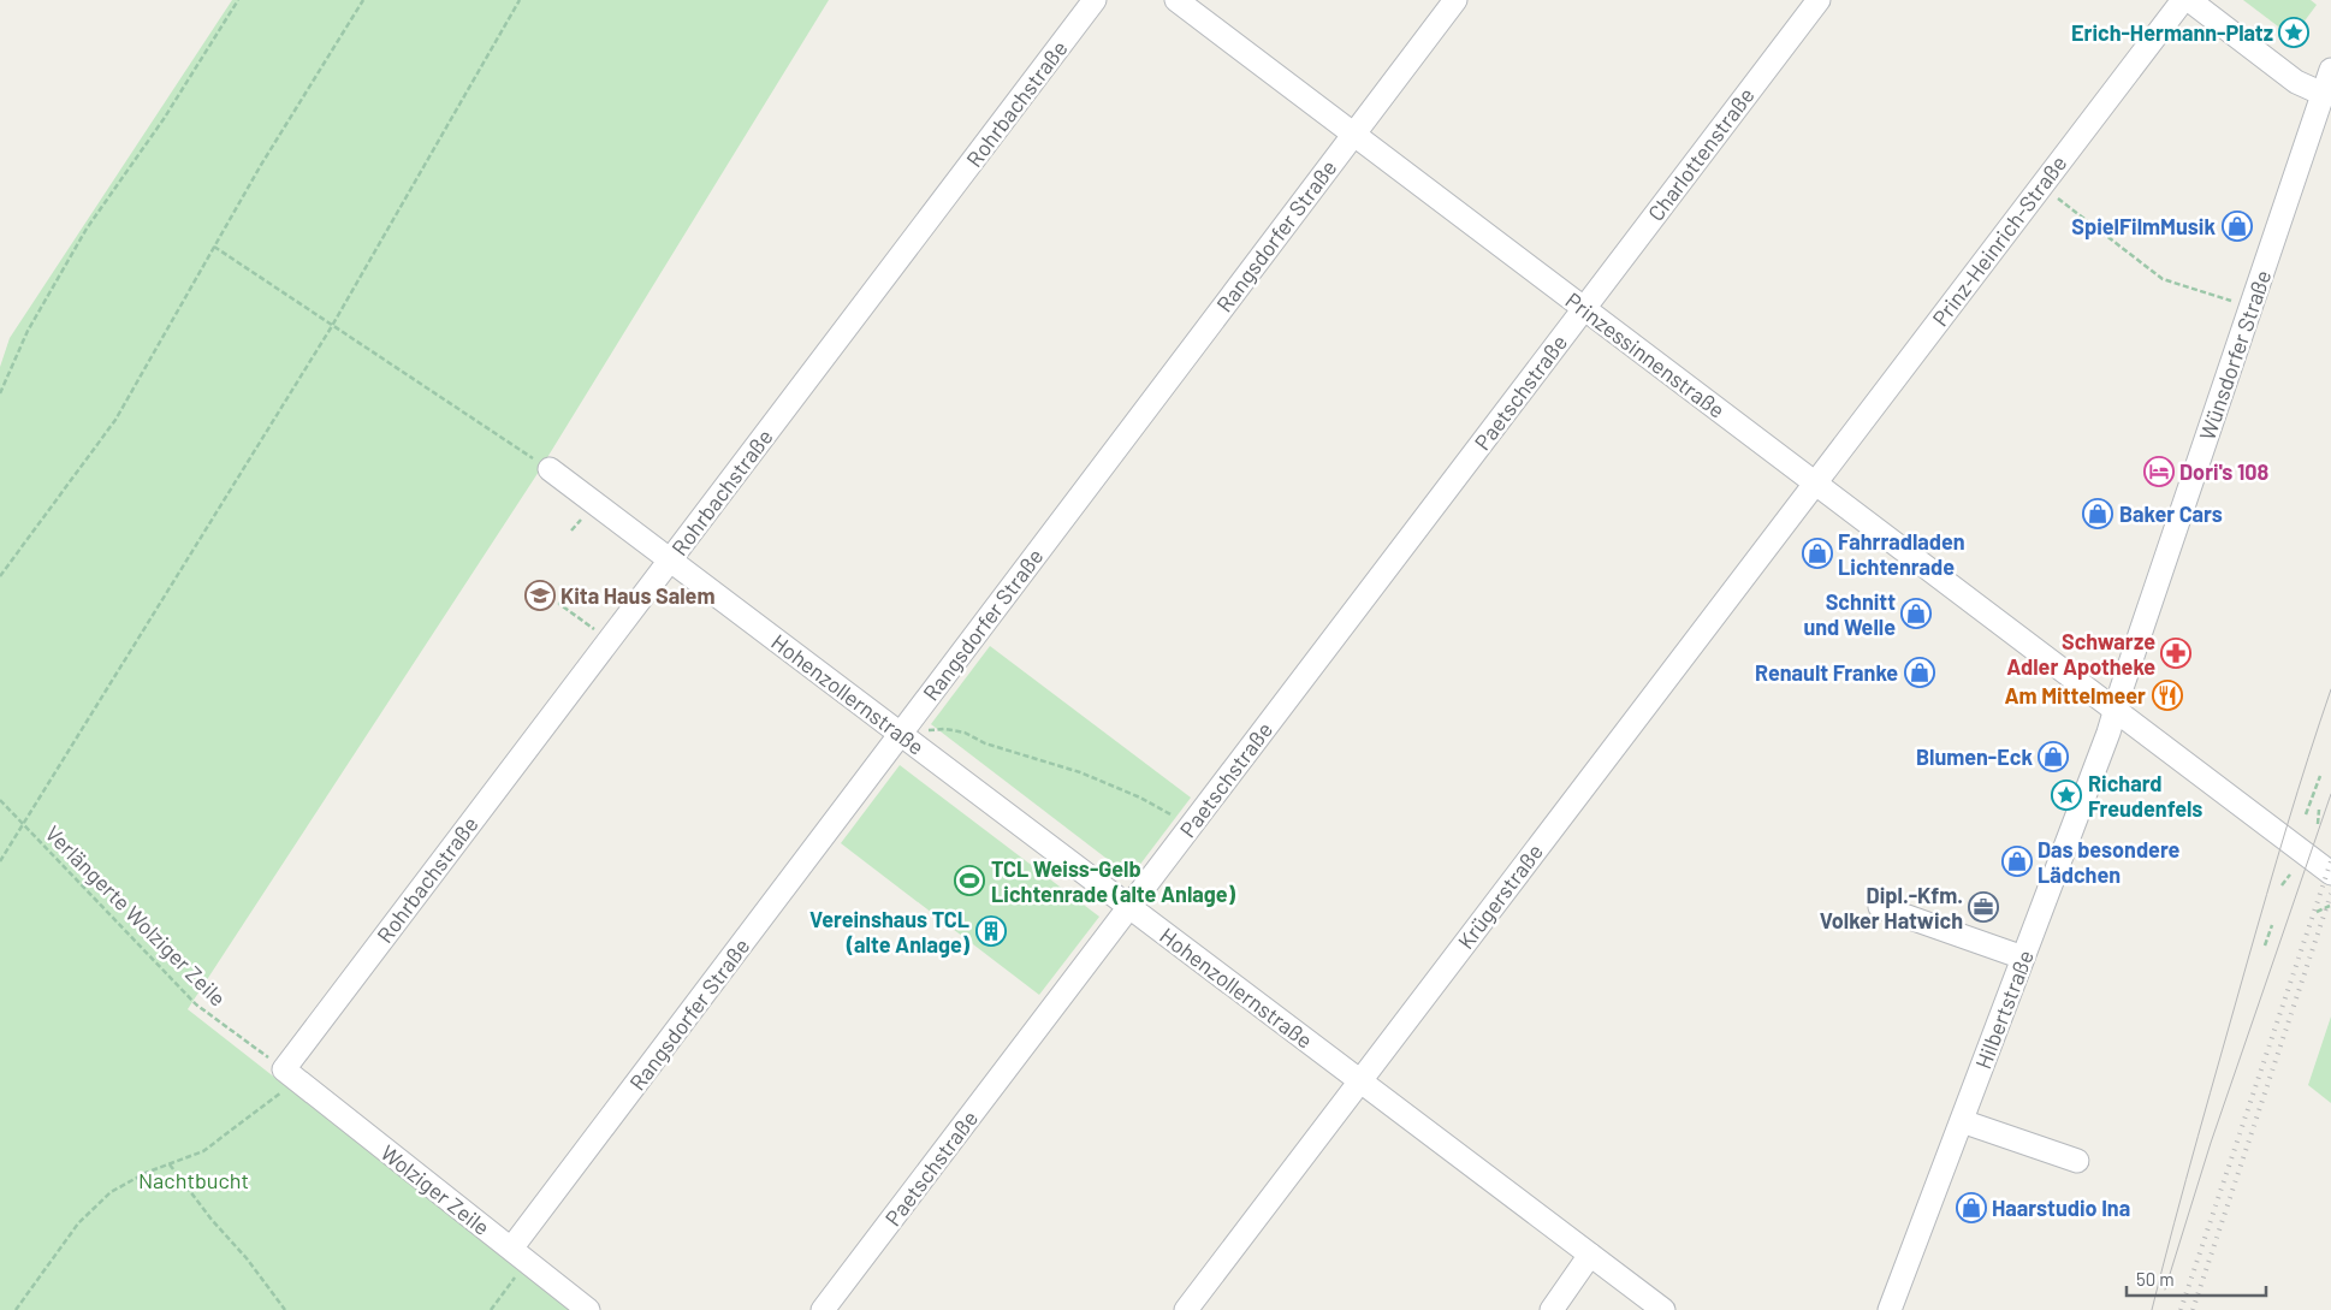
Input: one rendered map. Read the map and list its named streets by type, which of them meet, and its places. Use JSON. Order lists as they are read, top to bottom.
{
  "streets": {
    "street": [
      "Rohrbachstraße",
      "Charlottenstraße",
      "Rangsdorfer Straße",
      "Prinz-Heinrich-Straße",
      "Prinzessinnenstraße",
      "Wünsdorfer Straße",
      "Paetschstraße",
      "Hohenzollernstraße",
      "Krügerstraße",
      "Hilbertstraße",
      "Wolziger Zeile"
    ],
    "path": ["Verlängerte Wolziger Zeile"]
  },
  "crossings": [
    ["Rohrbachstraße", "Hohenzollernstraße"],
    ["Rohrbachstraße", "Verlängerte Wolziger Zeile"],
    ["Rohrbachstraße", "Wolziger Zeile"],
    ["Charlottenstraße", "Prinzessinnenstraße"],
    ["Charlottenstraße", "Paetschstraße"],
    ["Rangsdorfer Straße", "Prinzessinnenstraße"],
    ["Rangsdorfer Straße", "Hohenzollernstraße"],
    ["Rangsdorfer Straße", "Wolziger Zeile"],
    ["Prinz-Heinrich-Straße", "Prinzessinnenstraße"],
    ["Prinz-Heinrich-Straße", "Krügerstraße"],
    ["Prinzessinnenstraße", "Wünsdorfer Straße"],
    ["Prinzessinnenstraße", "Paetschstraße"],
    ["Prinzessinnenstraße", "Krügerstraße"],
    ["Prinzessinnenstraße", "Hilbertstraße"],
    ["Wünsdorfer Straße", "Hilbertstraße"],
    ["Paetschstraße", "Hohenzollernstraße"],
    ["Hohenzollernstraße", "Krügerstraße"],
    ["Verlängerte Wolziger Zeile", "Wolziger Zeile"]
  ],
  "parks": ["Nachtbucht"],
  "places": {
    "place": ["Erich-Hermann-Platz", "Richard Freudenfels"],
    "shop": [
      "SpielFilmMusik",
      "Baker Cars",
      "Fahrradladen Lichtenrade",
      "Schnitt und Welle",
      "Renault Franke",
      "Blumen-Eck",
      "Das besondere Lädchen",
      "Haarstudio Ina"
    ],
    "hotel": ["Dori's 108"],
    "school or university": ["Kita Haus Salem"],
    "pharmacy": ["Schwarze Adler Apotheke"],
    "restaurant": ["Am Mittelmeer"],
    "sports": ["TCL Weiss-Gelb Lichtenrade (alte Anlage)"],
    "office": ["Dipl.-Kfm. Volker Hatwich"],
    "building": ["Vereinshaus TCL (alte Anlage)"]
  },
  "scale_bar": "50 m"
}
